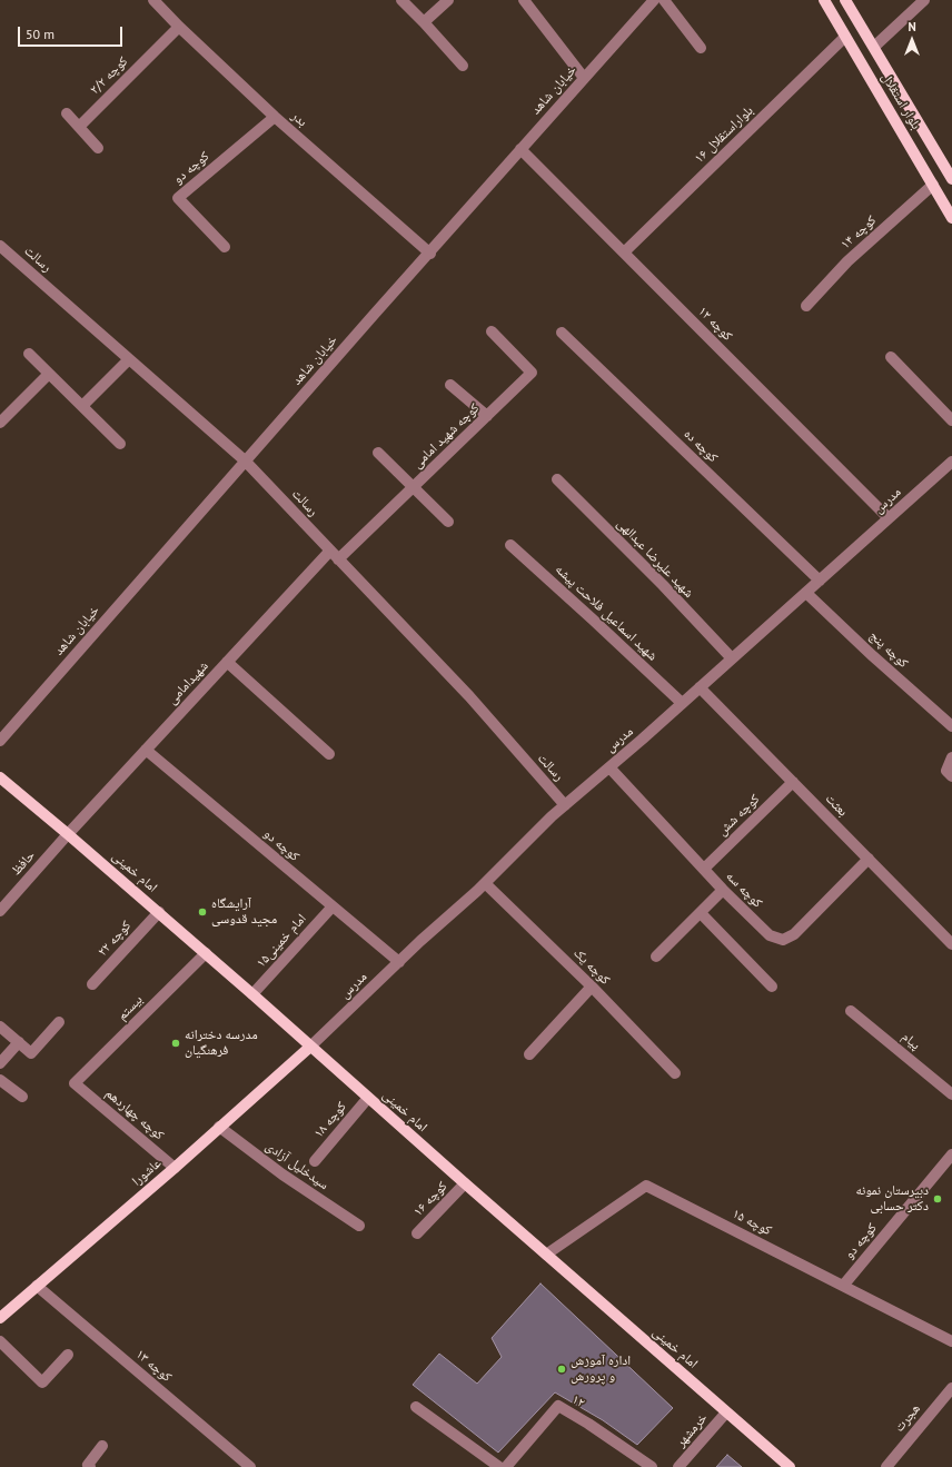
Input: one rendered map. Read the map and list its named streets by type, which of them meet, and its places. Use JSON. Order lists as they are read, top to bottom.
{
  "streets": {
    "main road": ["بلوار استقلال", "امام خمینی", "عاشورا"],
    "street": [
      "کوچه ۲/۲",
      "خیابان شاهد",
      "بدر",
      "بلواراستقلال ۱۶",
      "کوچه دو",
      "کوچه ۱۴",
      "رسالت",
      "کوچه ۱۲",
      "کوچه شهید امامی",
      "کوچه ده",
      "مدرس",
      "شهید علیرضا عبدالهی",
      "شهید اسماعیل فلاحت پیشه",
      "کوچه پنج",
      "شهیدامامی",
      "بعثت",
      "کوچه شش",
      "حافظ",
      "کوچه سه",
      "کوچه ۲۲",
      "امام خمینی۱۵",
      "کوچه یک",
      "بیستم",
      "پیام",
      "کوچه چهاردهم",
      "کوچه ۱۸",
      "سیدخلیل آزادی",
      "کوچه ۱۶",
      "کوچه ۱۵",
      "کوچه ۱۳",
      "۱۲",
      "هجرت",
      "خرمشهر"
    ]
  },
  "crossings": [
    ["کوچه ۲/۲", "بدر"],
    ["خیابان شاهد", "بدر"],
    ["خیابان شاهد", "رسالت"],
    ["خیابان شاهد", "کوچه ۱۲"],
    ["بلوار استقلال", "بلواراستقلال ۱۶"],
    ["بلوار استقلال", "کوچه ۱۴"],
    ["بدر", "کوچه دو"],
    ["بلواراستقلال ۱۶", "کوچه ۱۲"],
    ["کوچه دو", "مدرس"],
    ["کوچه دو", "شهیدامامی"],
    ["کوچه دو", "امام خمینی۱۵"],
    ["کوچه دو", "کوچه ۱۵"],
    ["رسالت", "کوچه شهید امامی"],
    ["رسالت", "مدرس"],
    ["رسالت", "شهیدامامی"],
    ["کوچه ۱۲", "مدرس"],
    ["کوچه ده", "مدرس"],
    ["مدرس", "شهید علیرضا عبدالهی"],
    ["مدرس", "شهید اسماعیل فلاحت پیشه"],
    ["مدرس", "کوچه پنج"],
    ["مدرس", "بعثت"],
    ["مدرس", "امام خمینی"],
    ["مدرس", "کوچه سه"],
    ["مدرس", "کوچه یک"],
    ["مدرس", "عاشورا"],
    ["شهیدامامی", "حافظ"],
    ["شهیدامامی", "امام خمینی"],
    ["بعثت", "کوچه شش"],
    ["بعثت", "کوچه سه"],
    ["کوچه شش", "کوچه سه"],
    ["حافظ", "امام خمینی"],
    ["امام خمینی", "کوچه ۲۲"],
    ["امام خمینی", "امام خمینی۱۵"],
    ["امام خمینی", "بیستم"],
    ["امام خمینی", "کوچه ۱۸"],
    ["امام خمینی", "عاشورا"],
    ["امام خمینی", "کوچه ۱۶"],
    ["امام خمینی", "کوچه ۱۵"],
    ["امام خمینی", "خرمشهر"],
    ["بیستم", "کوچه چهاردهم"],
    ["کوچه چهاردهم", "عاشورا"],
    ["سیدخلیل آزادی", "عاشورا"],
    ["عاشورا", "کوچه ۱۳"]
  ],
  "places": [
    "آرایشگاه مجید قدوسی",
    "مدرسه دخترانه فرهنگیان",
    "دبیرستان نمونه دکتر حسابی",
    "اداره آموزش و پرورش"
  ],
  "scale_bar": "50 m",
  "north": "top"
}
